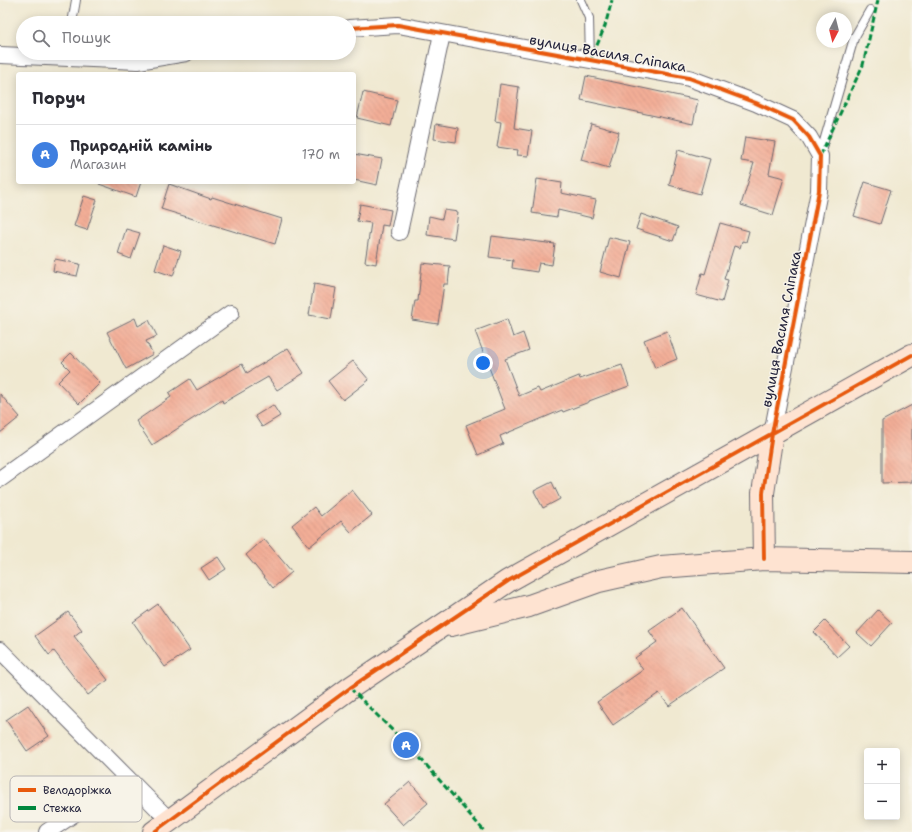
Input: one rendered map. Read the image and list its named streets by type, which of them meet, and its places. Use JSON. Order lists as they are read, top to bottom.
{
  "streets": {
    "street": ["вулиця Василя Сліпака"]
  },
  "legend": ["Велодоріжка", "Стежка"],
  "north": "bottom",
  "page": {
    "search": "Пошук",
    "heading": "Поруч",
    "list": [
      {
        "mark": "A",
        "name": "Природній камінь",
        "note": "Магазин",
        "value": "170 m"
      }
    ],
    "pins": "A",
    "map_buttons": ["+", "−"]
  }
}
